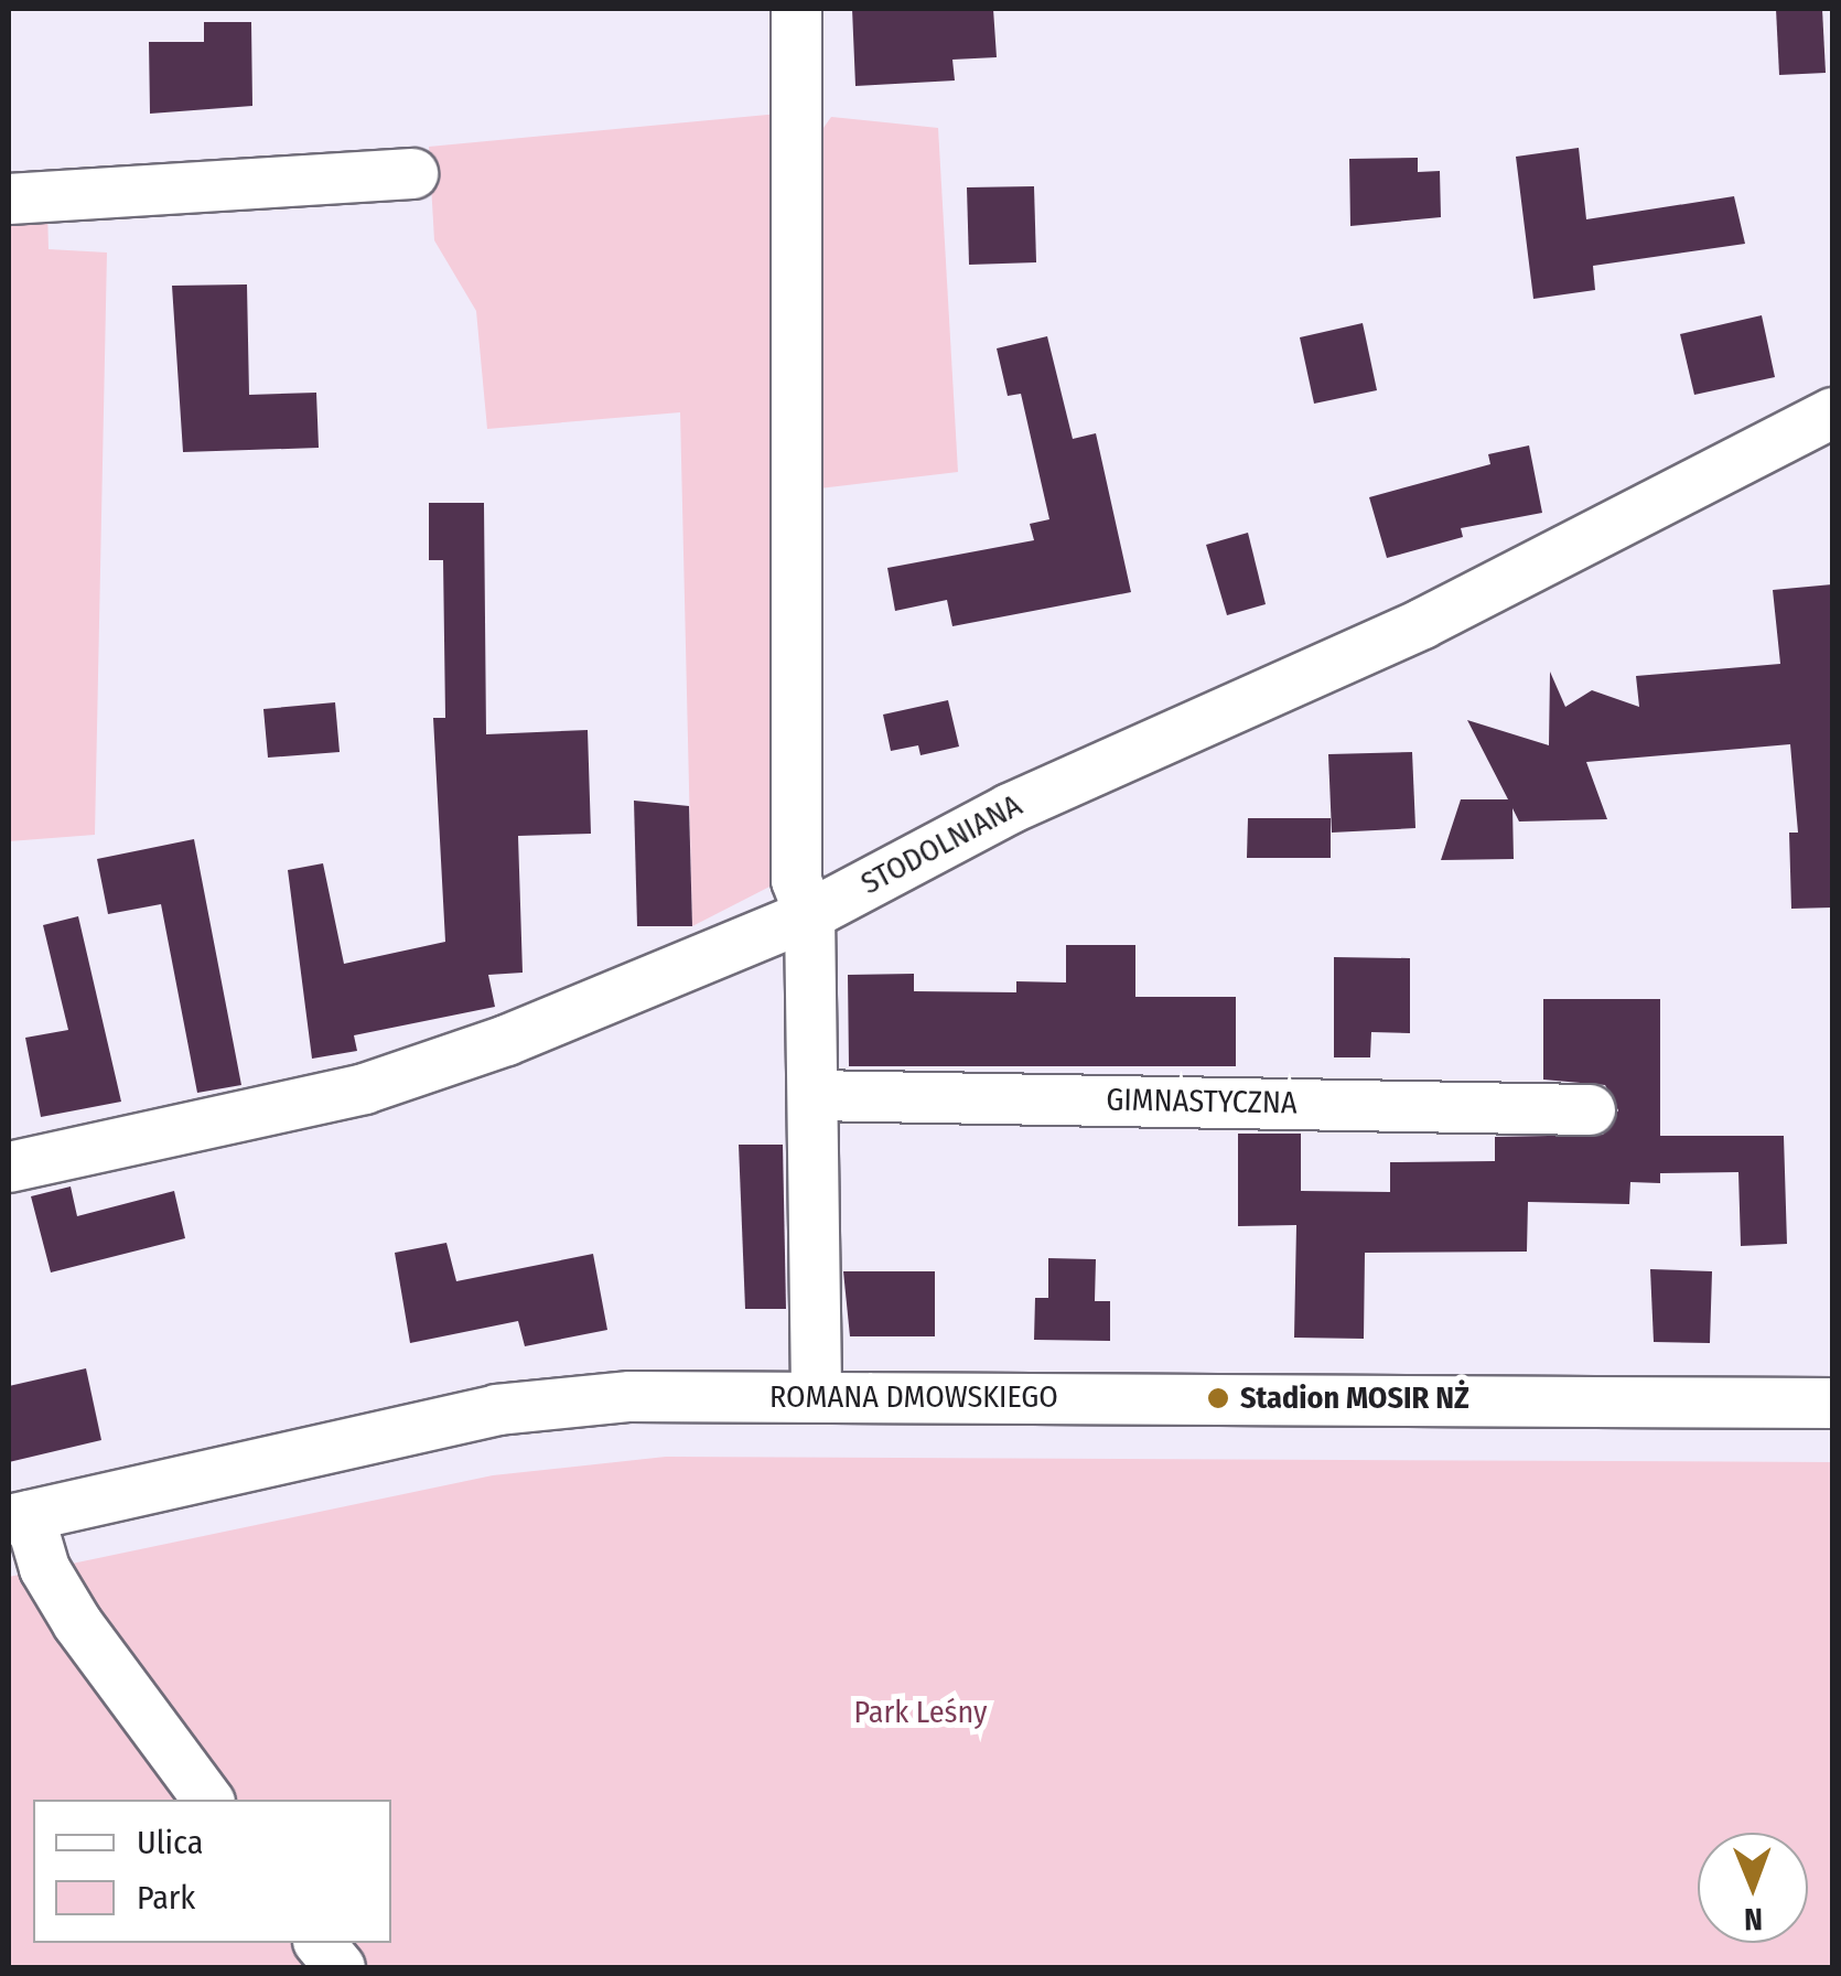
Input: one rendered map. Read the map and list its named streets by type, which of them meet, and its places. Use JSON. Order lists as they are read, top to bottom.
{
  "streets": {
    "street": ["STODOLNIANA", "GIMNASTYCZNA", "ROMANA DMOWSKIEGO"]
  },
  "parks": ["Park Leśny"],
  "places": ["Stadion MOSIR NŻ"],
  "legend": ["Ulica", "Park"],
  "north": "bottom"
}
